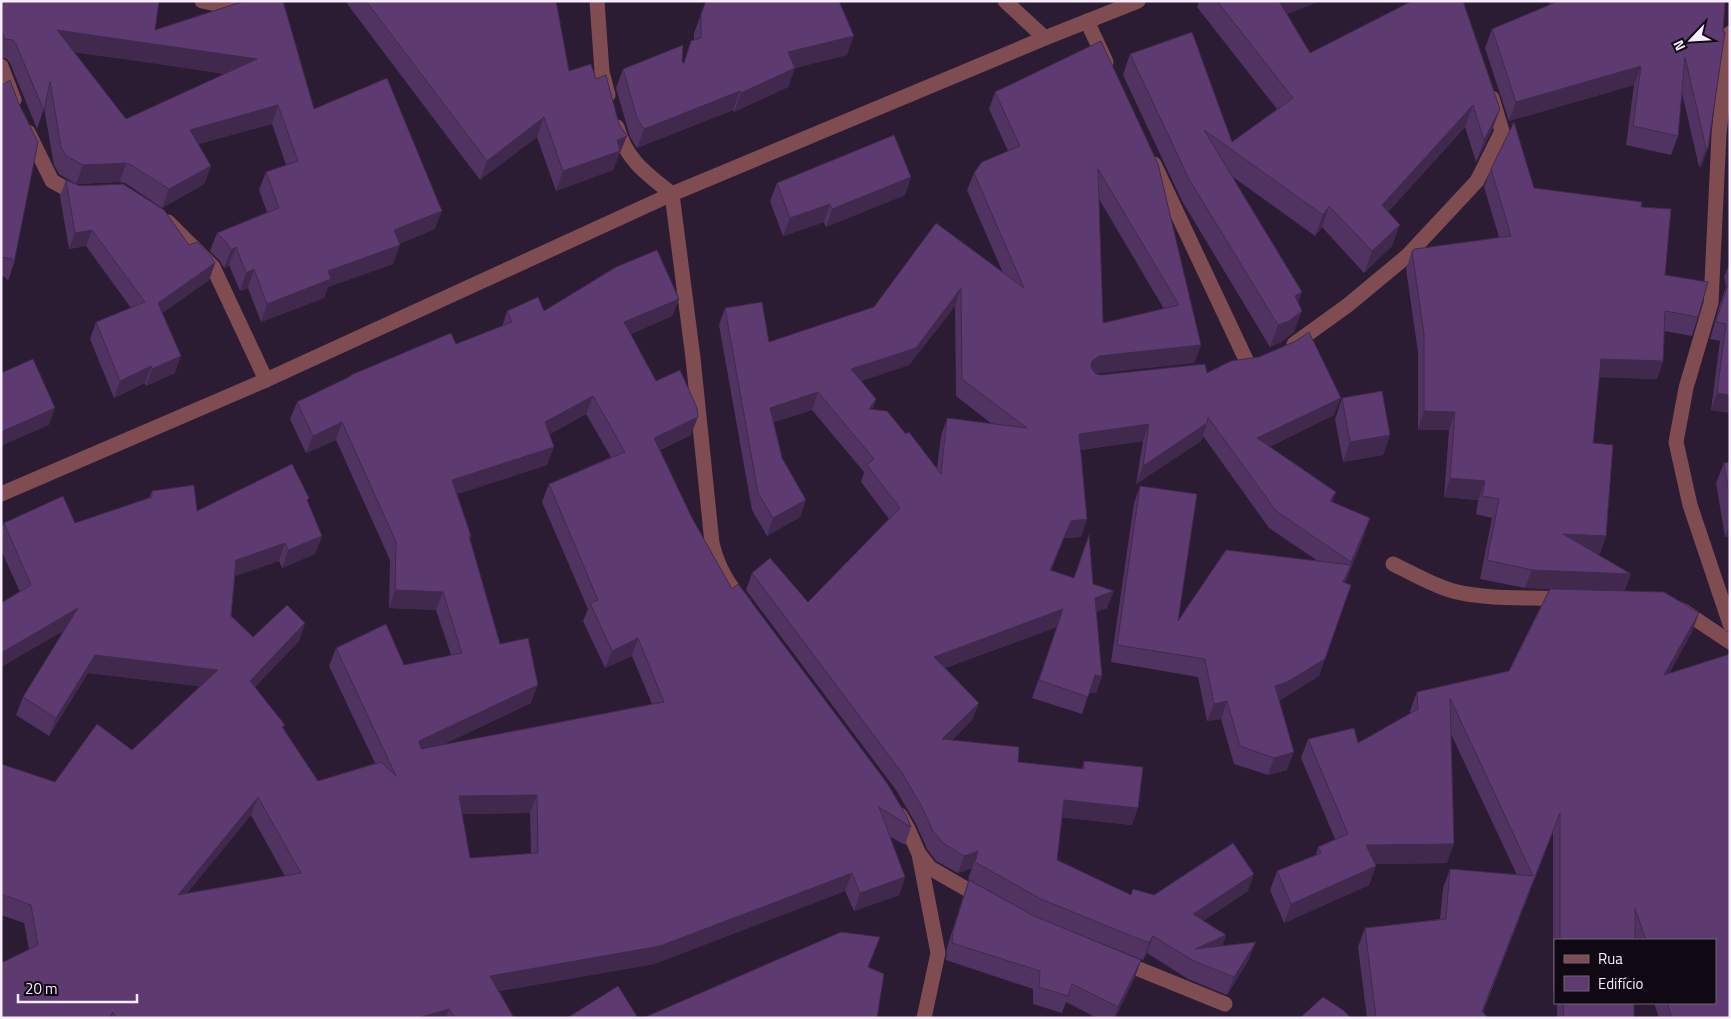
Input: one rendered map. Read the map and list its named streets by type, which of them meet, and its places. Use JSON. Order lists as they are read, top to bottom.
{
  "legend": ["Rua", "Edifício"],
  "scale_bar": "20 m",
  "north": "bottom left"
}
